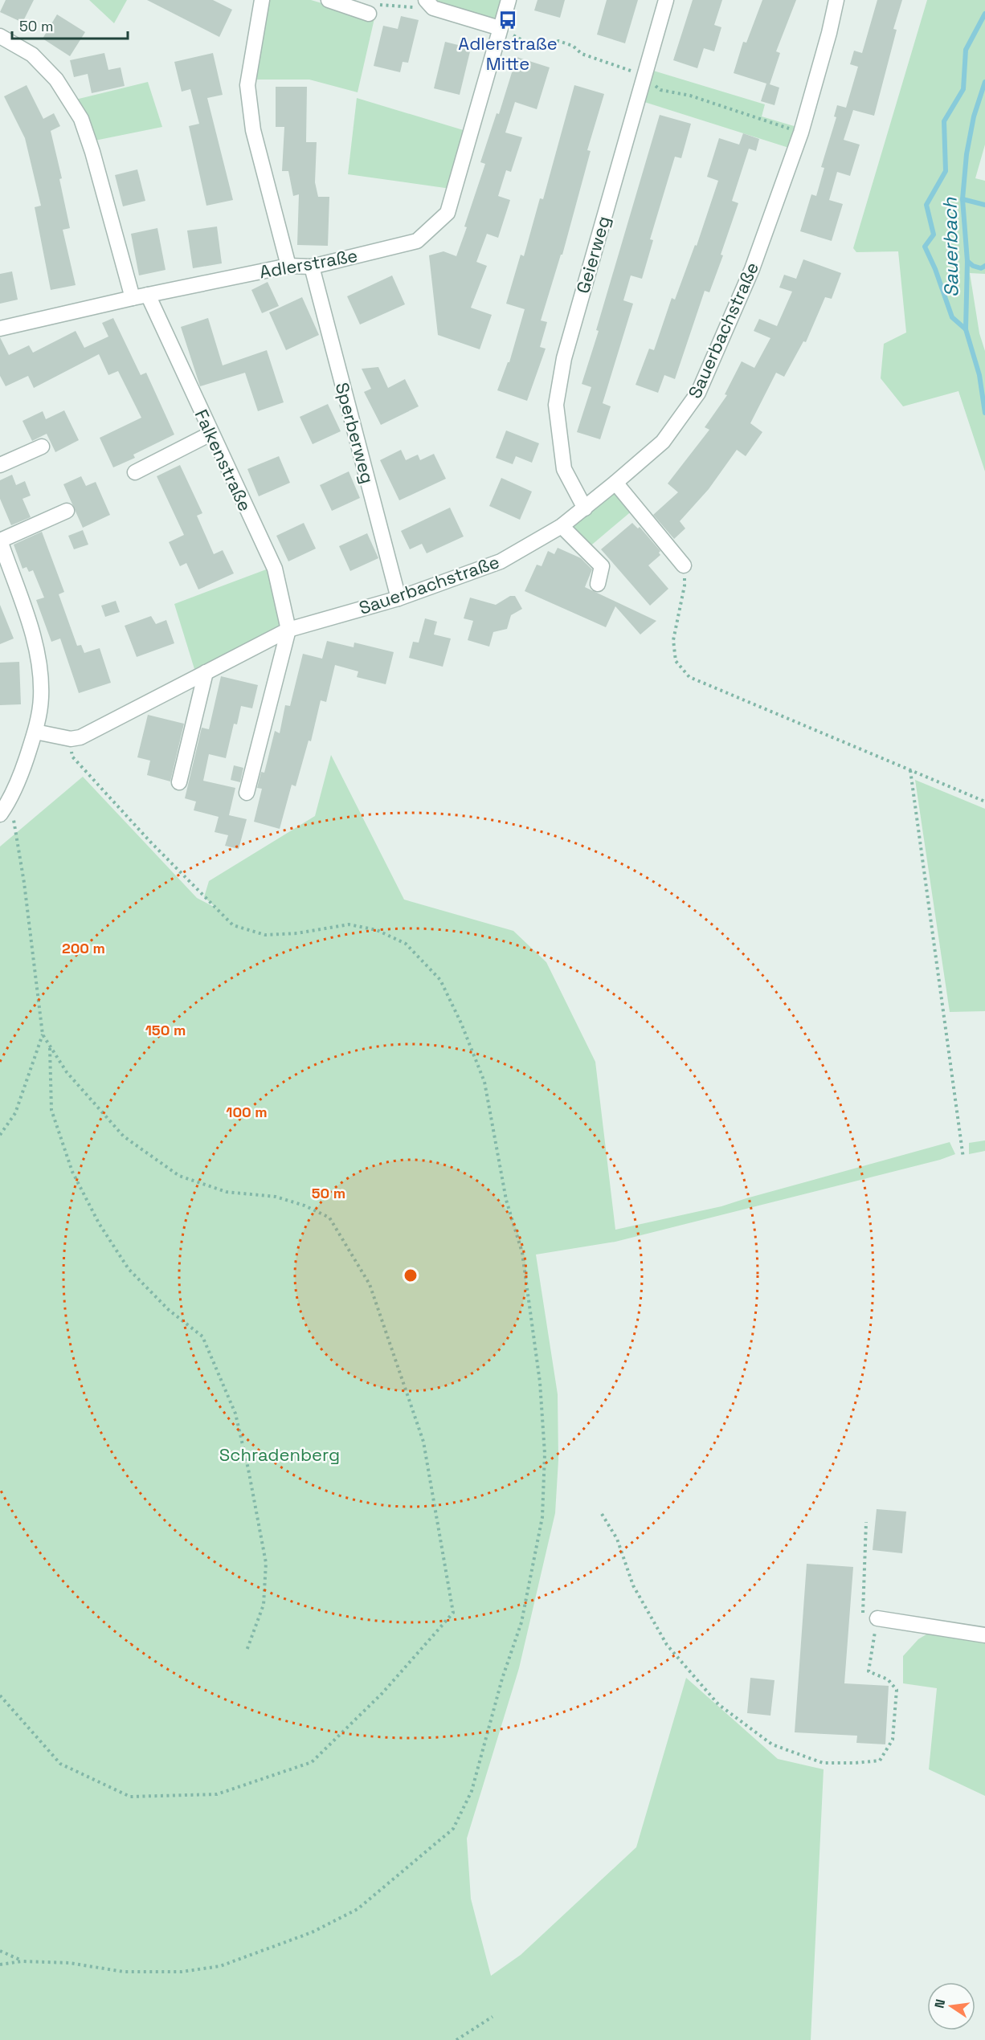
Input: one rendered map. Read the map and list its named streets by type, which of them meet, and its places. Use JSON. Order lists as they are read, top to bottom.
{
  "streets": {
    "street": [
      "Geierweg",
      "Adlerstraße",
      "Sauerbachstraße",
      "Sperberweg",
      "Falkenstraße"
    ]
  },
  "crossings": [
    ["Geierweg", "Sauerbachstraße"],
    ["Adlerstraße", "Sperberweg"],
    ["Adlerstraße", "Falkenstraße"],
    ["Sauerbachstraße", "Sperberweg"],
    ["Sauerbachstraße", "Falkenstraße"]
  ],
  "water": ["Sauerbach"],
  "parks": ["Schradenberg"],
  "places": {
    "bus stop": ["Adlerstraße Mitte"]
  },
  "scale_bar": "50 m",
  "north": "left",
  "rings": [
    "200 m",
    "150 m",
    "100 m",
    "50 m"
  ]
}
